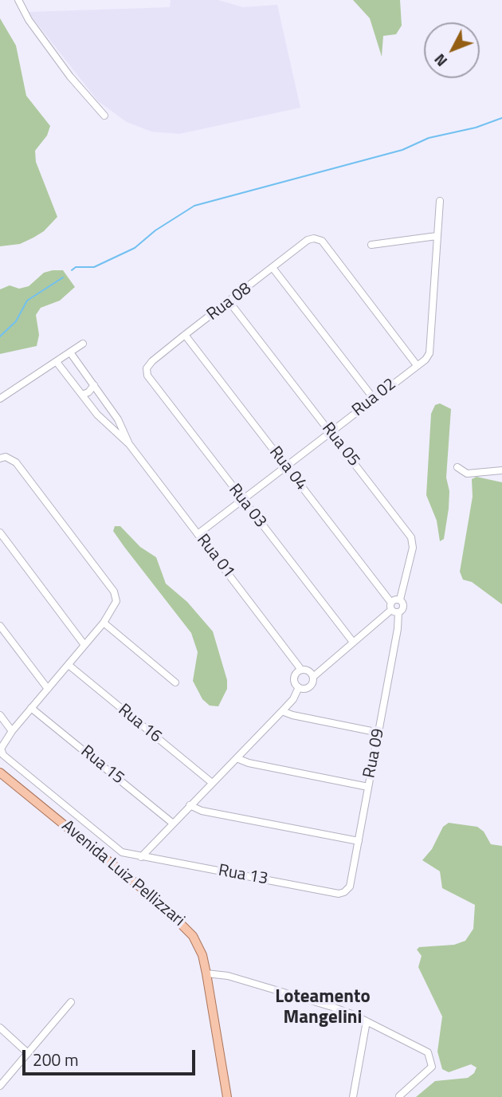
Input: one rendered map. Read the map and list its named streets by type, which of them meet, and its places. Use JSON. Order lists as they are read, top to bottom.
{
  "streets": {
    "main road": ["Avenida Luiz Pellizzari"],
    "street": [
      "Rua 08",
      "Rua 02",
      "Rua 05",
      "Rua 04",
      "Rua 03",
      "Rua 01",
      "Rua 16",
      "Rua 09",
      "Rua 15",
      "Rua 13"
    ]
  },
  "crossings": [
    ["Rua 08", "Rua 02"],
    ["Rua 08", "Rua 05"],
    ["Rua 08", "Rua 04"],
    ["Rua 08", "Rua 03"],
    ["Rua 02", "Rua 05"],
    ["Rua 02", "Rua 04"],
    ["Rua 02", "Rua 03"],
    ["Rua 02", "Rua 01"],
    ["Rua 05", "Rua 04"],
    ["Rua 05", "Rua 09"],
    ["Rua 04", "Rua 09"],
    ["Rua 09", "Rua 13"]
  ],
  "districts": ["Loteamento Mangelini"],
  "scale_bar": "200 m",
  "north": "bottom left"
}
